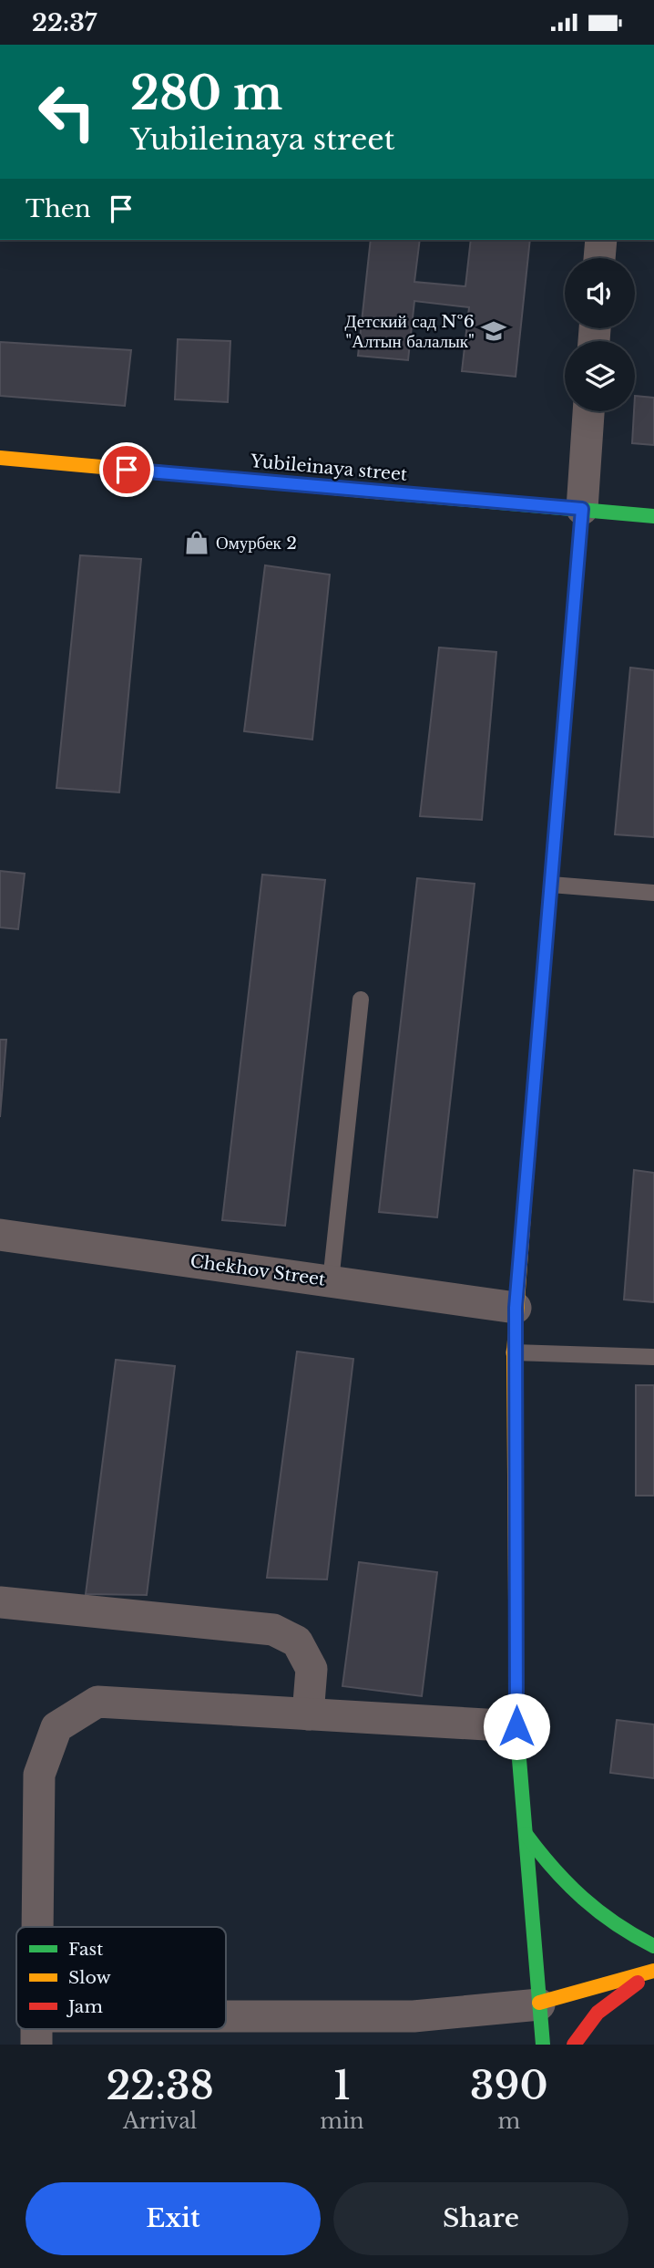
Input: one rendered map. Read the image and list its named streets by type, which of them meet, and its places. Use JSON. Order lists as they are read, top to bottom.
{
  "streets": {
    "main road": ["Yubileinaya street"],
    "street": ["Chekhov Street"]
  },
  "places": {
    "school or university": ["Детский сад №6 \"Алтын балалык\""],
    "shop": ["Омурбек 2"]
  },
  "legend": ["Fast", "Slow", "Jam"],
  "page": {
    "status": "22:37",
    "turn": ["280 m", "Yubileinaya street"],
    "then": "Then",
    "eta": [
      "22:38",
      "Arrival",
      "1",
      "min",
      "390",
      "m"
    ],
    "buttons": ["Exit", "Share"]
  }
}
